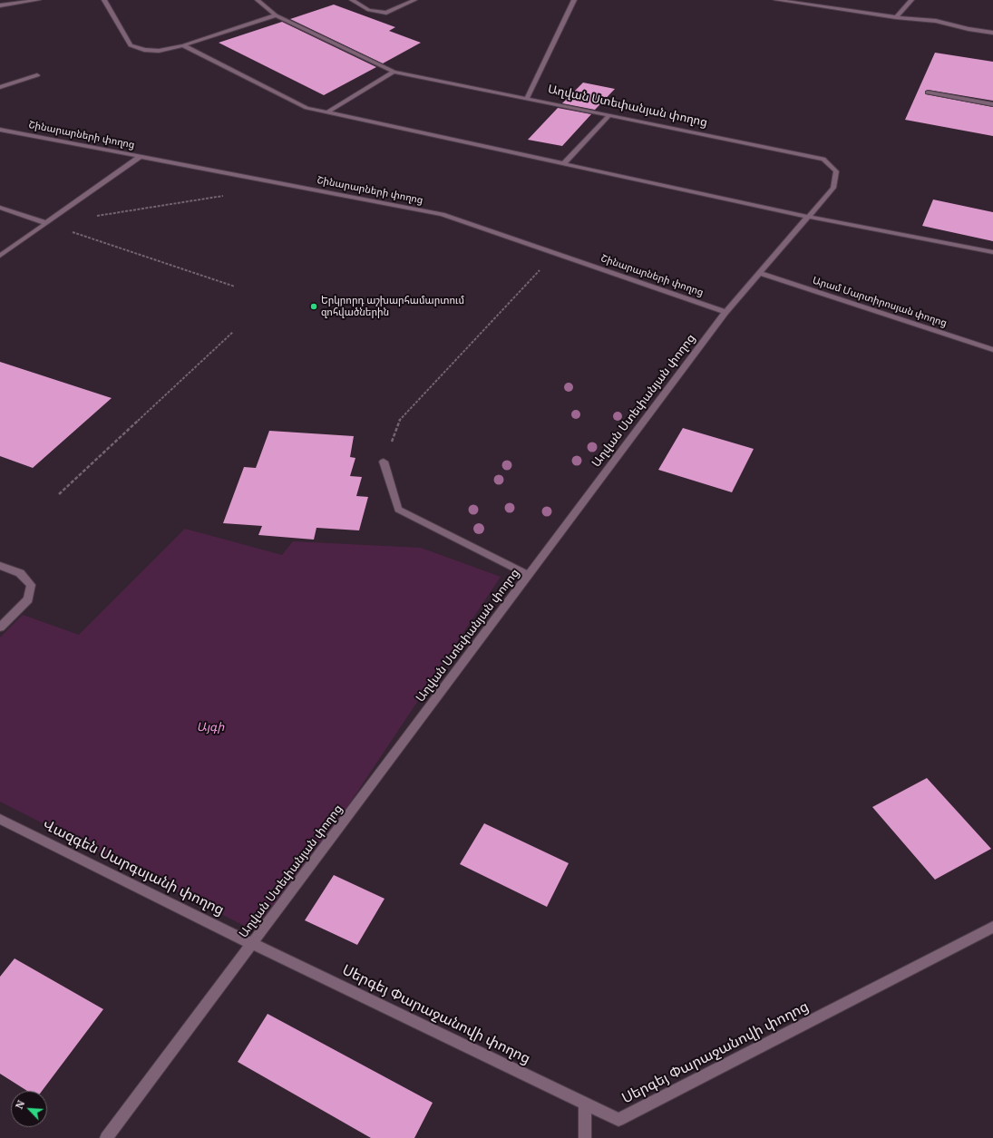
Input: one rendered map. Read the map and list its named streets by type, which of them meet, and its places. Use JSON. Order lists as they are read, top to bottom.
{
  "streets": {
    "street": [
      "Աղվան Ստեփանյան փողոց",
      "Շինարարների փողոց",
      "Արամ Մարտիրոսյան փողոց",
      "Վազգեն Սարգսյանի փողոց",
      "Սերգեյ Փարաջանովի փողոց"
    ]
  },
  "crossings": [
    ["Աղվան Ստեփանյան փողոց", "Շինարարների փողոց"],
    ["Աղվան Ստեփանյան փողոց", "Արամ Մարտիրոսյան փողոց"],
    ["Աղվան Ստեփանյան փողոց", "Վազգեն Սարգսյանի փողոց"],
    ["Աղվան Ստեփանյան փողոց", "Սերգեյ Փարաջանովի փողոց"],
    ["Վազգեն Սարգսյանի փողոց", "Սերգեյ Փարաջանովի փողոց"]
  ],
  "parks": ["Այգի"],
  "places": ["Երկրորդ աշխարհամարտում զոհվածներին"],
  "north": "top left"
}
